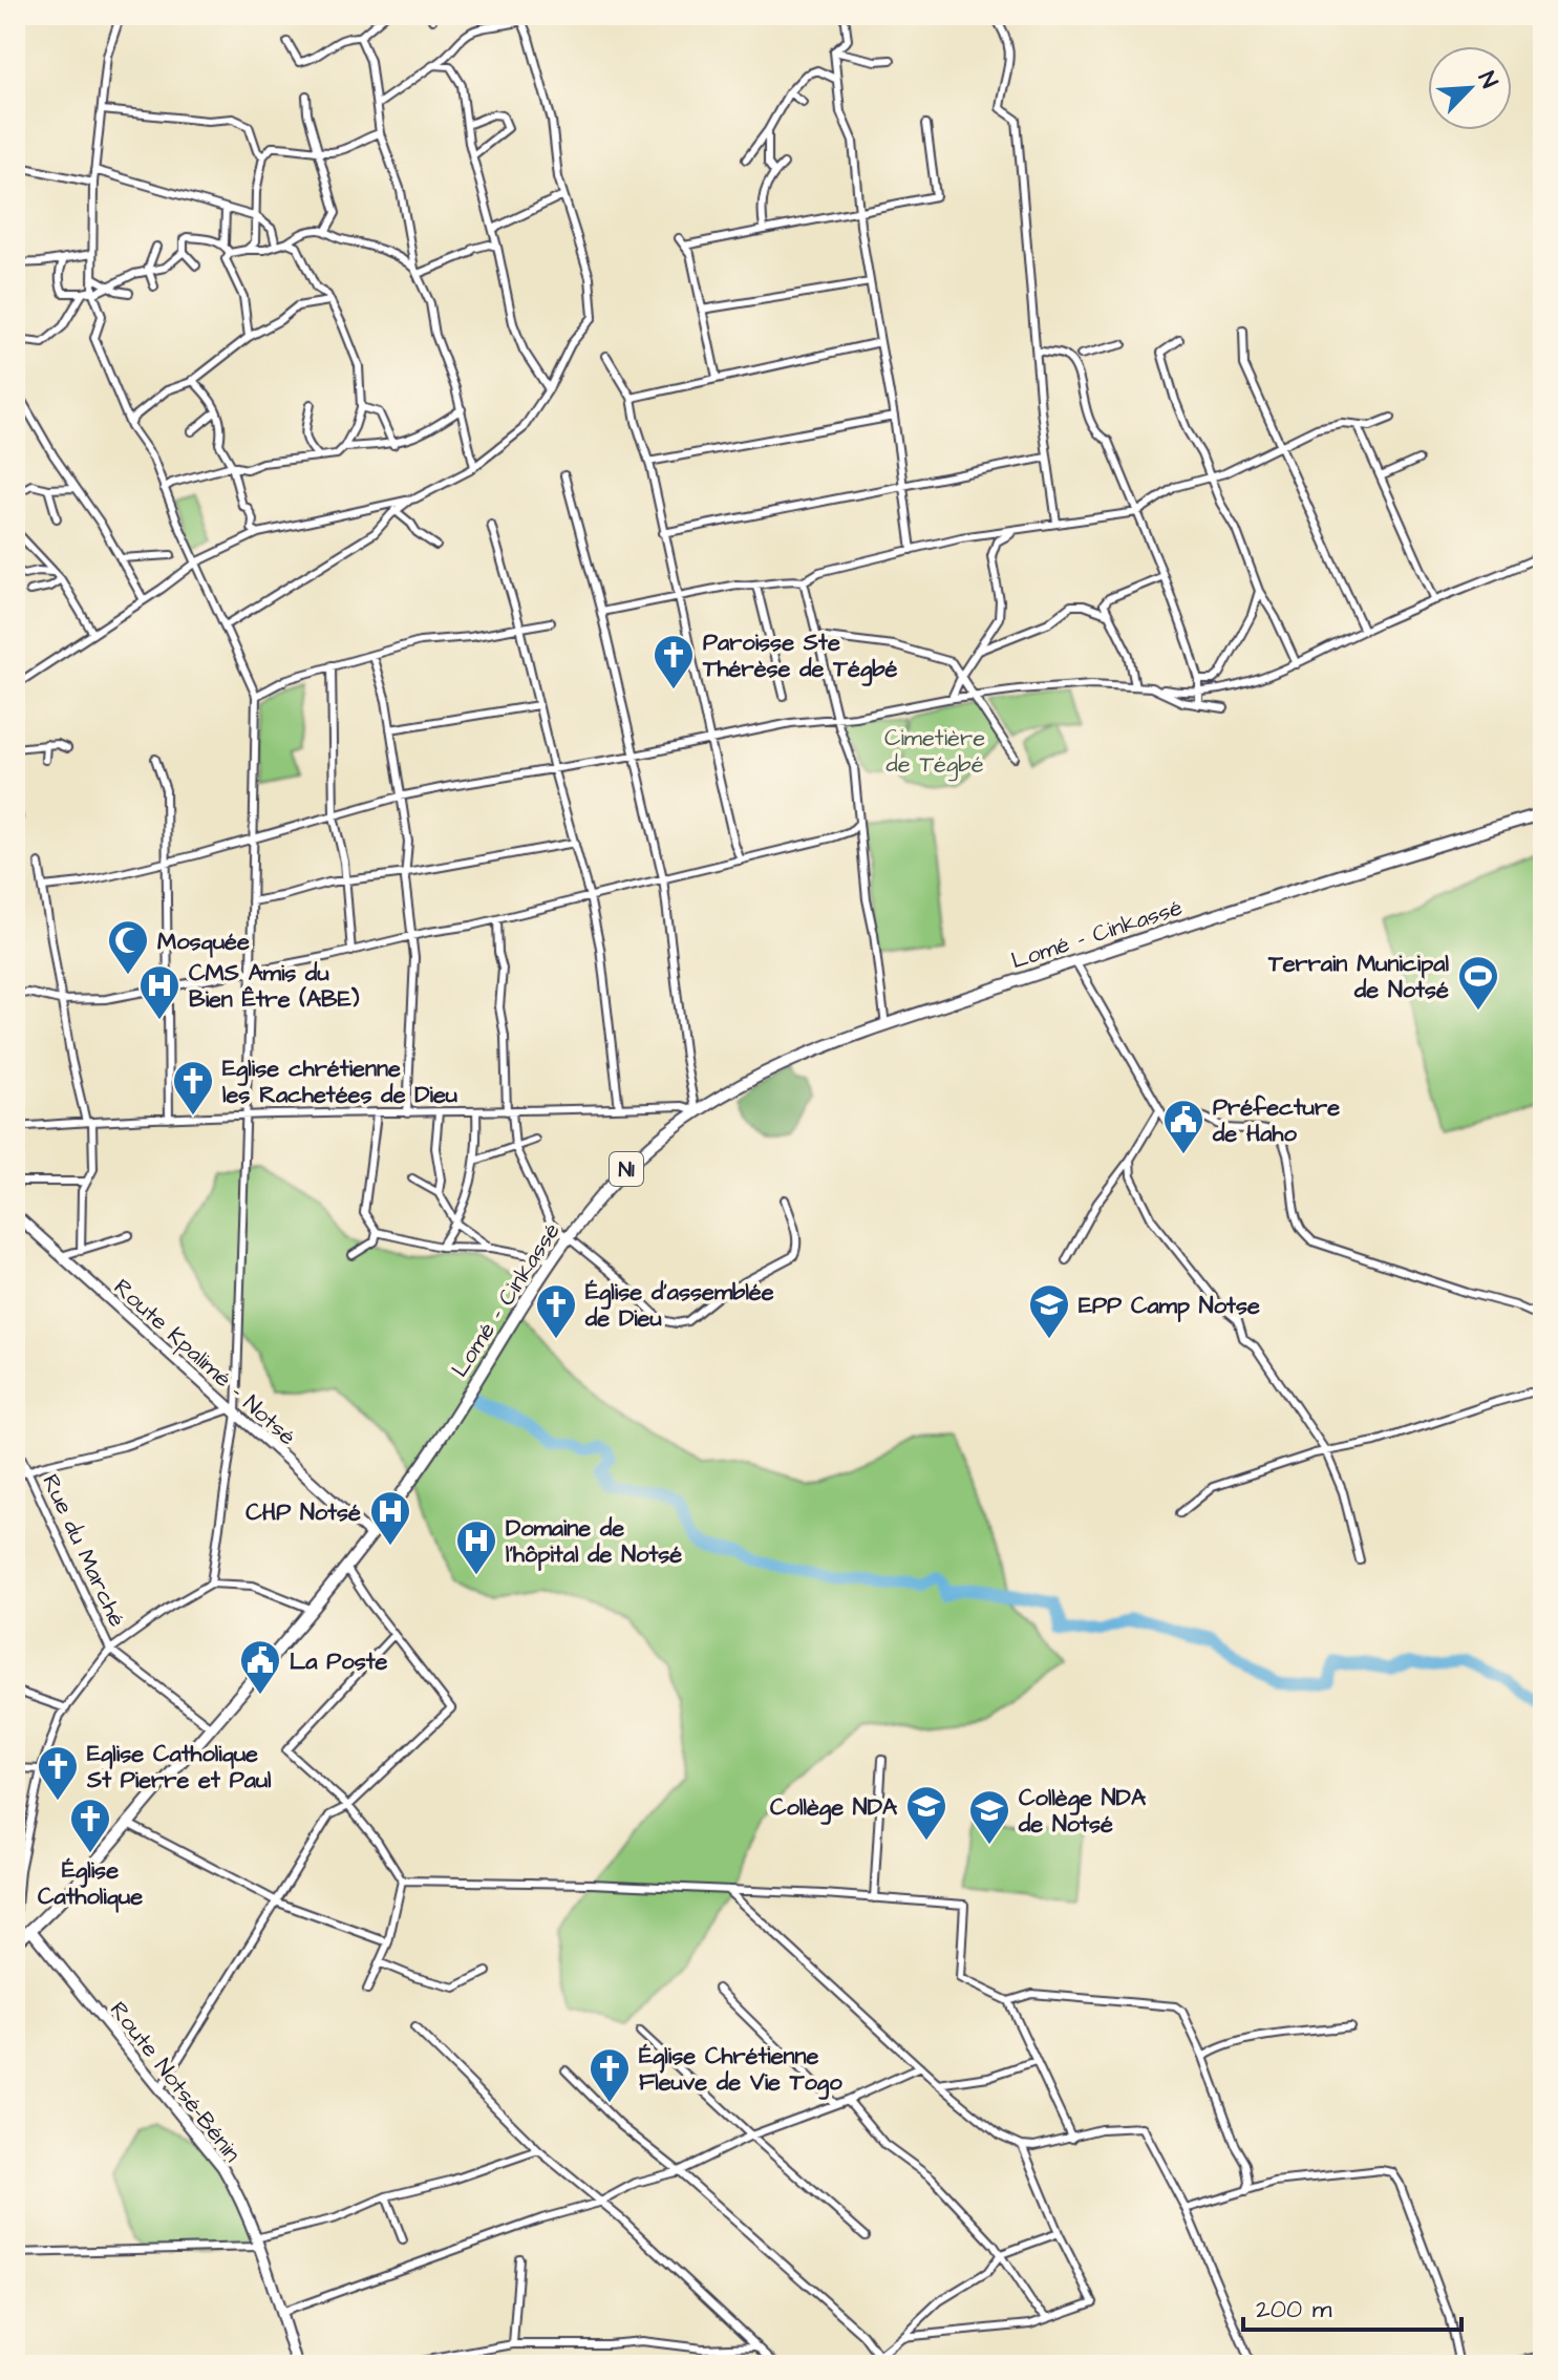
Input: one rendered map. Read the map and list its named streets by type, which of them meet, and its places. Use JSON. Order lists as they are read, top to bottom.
{
  "streets": {
    "highway": ["Lomé - Cinkassé", "N1"],
    "main road": ["Route Kpalimé - Notsé", "Route Notsé-Bénin"],
    "street": ["Rue du Marché"]
  },
  "crossings": [
    ["Lomé - Cinkassé", "Route Kpalimé - Notsé"],
    ["Lomé - Cinkassé", "Rue du Marché"],
    ["Lomé - Cinkassé", "Route Notsé-Bénin"]
  ],
  "parks": ["Cimetière de Tégbé"],
  "places": {
    "church": [
      "Paroisse Ste Thérèse de Tégbé",
      "Eglise chrétienne les Rachetées de Dieu",
      "Église d'assemblée de Dieu",
      "Eglise Catholique St Pierre et Paul",
      "Église Catholique",
      "Église Chrétienne Fleuve de Vie Togo"
    ],
    "mosque": ["Mosquée"],
    "sports": ["Terrain Municipal de Notsé"],
    "hospital": ["CMS Amis du Bien Être (ABE)", "CHP Notsé", "Domaine de l'hôpital de Notsé"],
    "public building": ["Préfecture de Haho", "La Poste"],
    "school or university": ["EPP Camp Notse", "Collège NDA", "Collège NDA de Notsé"]
  },
  "scale_bar": "200 m",
  "north": "top right"
}
